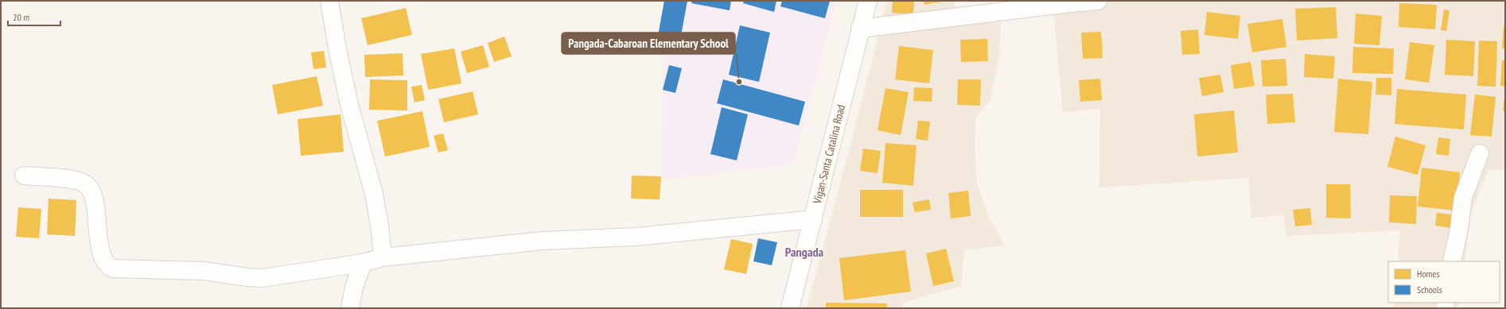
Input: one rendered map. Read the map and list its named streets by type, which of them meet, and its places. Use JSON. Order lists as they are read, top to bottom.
{
  "streets": {
    "street": ["Vigan-Santa Catalina Road"]
  },
  "districts": ["Pangada"],
  "places": ["Pangada-Cabaroan Elementary School"],
  "legend": ["Homes", "Schools"],
  "scale_bar": "20 m"
}
